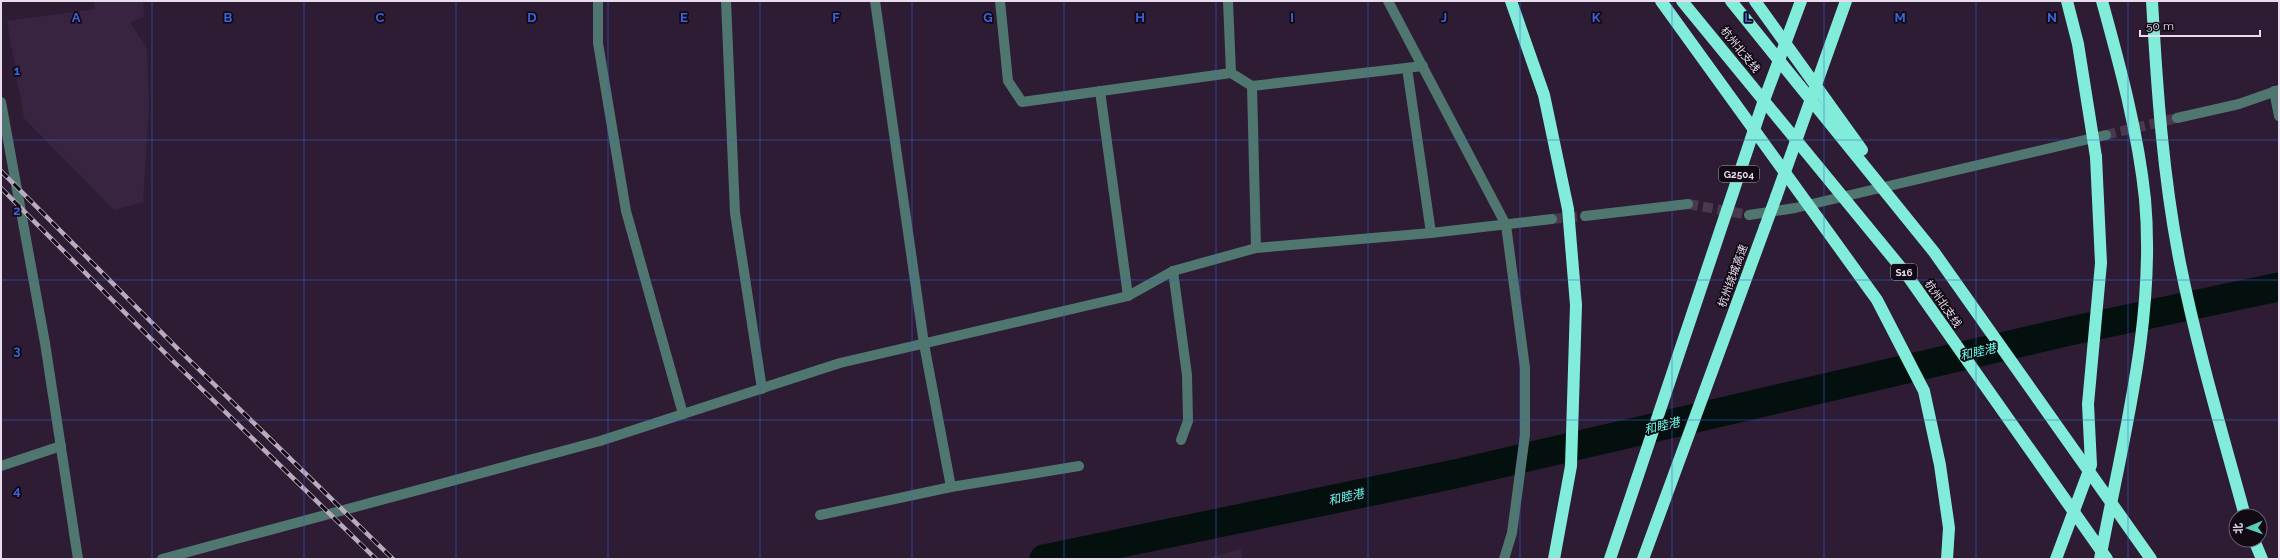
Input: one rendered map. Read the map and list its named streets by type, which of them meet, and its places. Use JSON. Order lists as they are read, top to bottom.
{
  "streets": {
    "highway": [
      "杭州北支线",
      "G2504",
      "S16",
      "杭州绕城高速"
    ]
  },
  "water": ["和睦港"],
  "scale_bar": "50 m",
  "north": "left",
  "grid": {
    "columns": [
      "A",
      "B",
      "C",
      "D",
      "E",
      "F",
      "G",
      "H",
      "I",
      "J",
      "K",
      "L",
      "M",
      "N"
    ],
    "rows": [
      "1",
      "2",
      "3",
      "4"
    ]
  }
}
